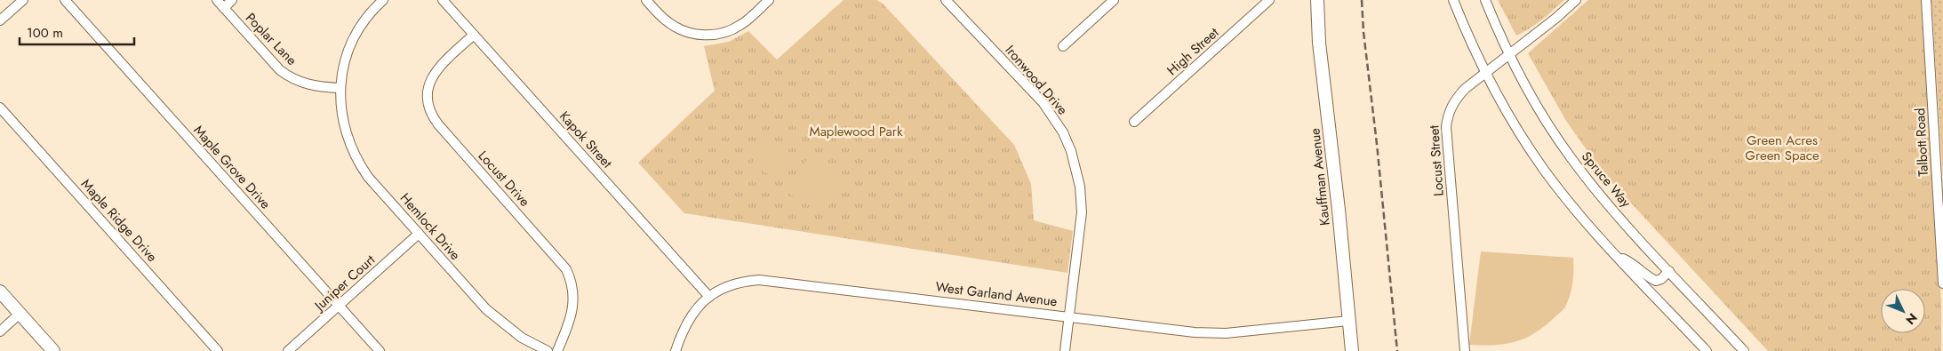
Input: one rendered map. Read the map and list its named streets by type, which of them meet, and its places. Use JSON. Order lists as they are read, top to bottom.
{
  "streets": {
    "main road": ["Kauffman Avenue"],
    "street": [
      "Poplar Lane",
      "High Street",
      "Ironwood Drive",
      "Kapok Street",
      "Talbott Road",
      "Locust Street",
      "Maple Grove Drive",
      "Locust Drive",
      "Spruce Way",
      "Maple Ridge Drive",
      "Hemlock Drive",
      "Juniper Court",
      "West Garland Avenue"
    ]
  },
  "crossings": [
    ["Poplar Lane", "Hemlock Drive"],
    ["Ironwood Drive", "West Garland Avenue"],
    ["Kapok Street", "Locust Drive"],
    ["Kapok Street", "West Garland Avenue"],
    ["Locust Street", "Spruce Way"],
    ["Maple Grove Drive", "Juniper Court"],
    ["Kauffman Avenue", "West Garland Avenue"],
    ["Hemlock Drive", "Juniper Court"]
  ],
  "parks": ["Maplewood Park", "Green Acres Green Space"],
  "scale_bar": "100 m",
  "north": "bottom right"
}
